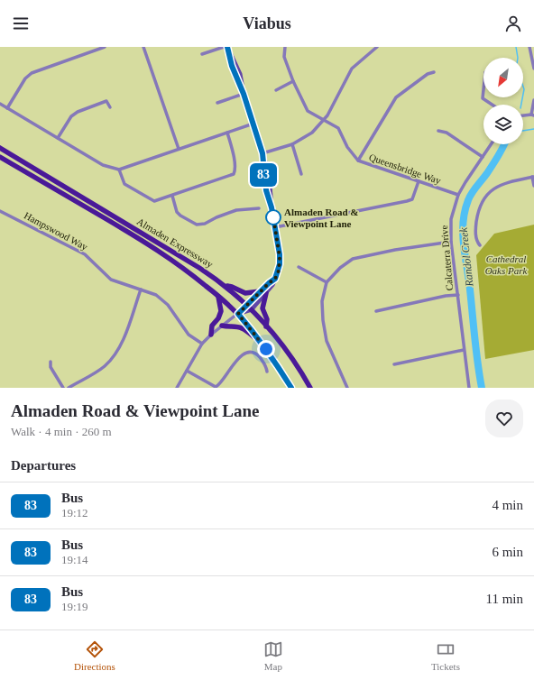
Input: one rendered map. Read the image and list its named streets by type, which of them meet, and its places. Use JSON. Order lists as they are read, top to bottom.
{
  "streets": {
    "main road": ["Almaden Expressway"],
    "street": ["Queensbridge Way", "Hampswood Way", "Calcaterra Drive"]
  },
  "crossings": [
    ["Queensbridge Way", "Calcaterra Drive"]
  ],
  "water": ["Randol Creek"],
  "parks": ["Cathedral Oaks Park"],
  "places": ["Almaden Road & Viewpoint Lane"],
  "lines": ["bus line 83"],
  "north": "bottom left",
  "page": {
    "header": "Viabus",
    "on_map": "83",
    "heading": [
      ["Almaden Road & Viewpoint Lane", "Walk · 4 min · 260 m"],
      "Departures"
    ],
    "list": [
      {
        "mark": "83",
        "name": "Bus",
        "note": "19:12",
        "value": "4 min"
      },
      {
        "mark": "83",
        "name": "Bus",
        "note": "19:14",
        "value": "6 min"
      },
      {
        "mark": "83",
        "name": "Bus",
        "note": "19:19",
        "value": "11 min"
      }
    ],
    "tabs": ["Directions", "Map", "Tickets"]
  }
}
